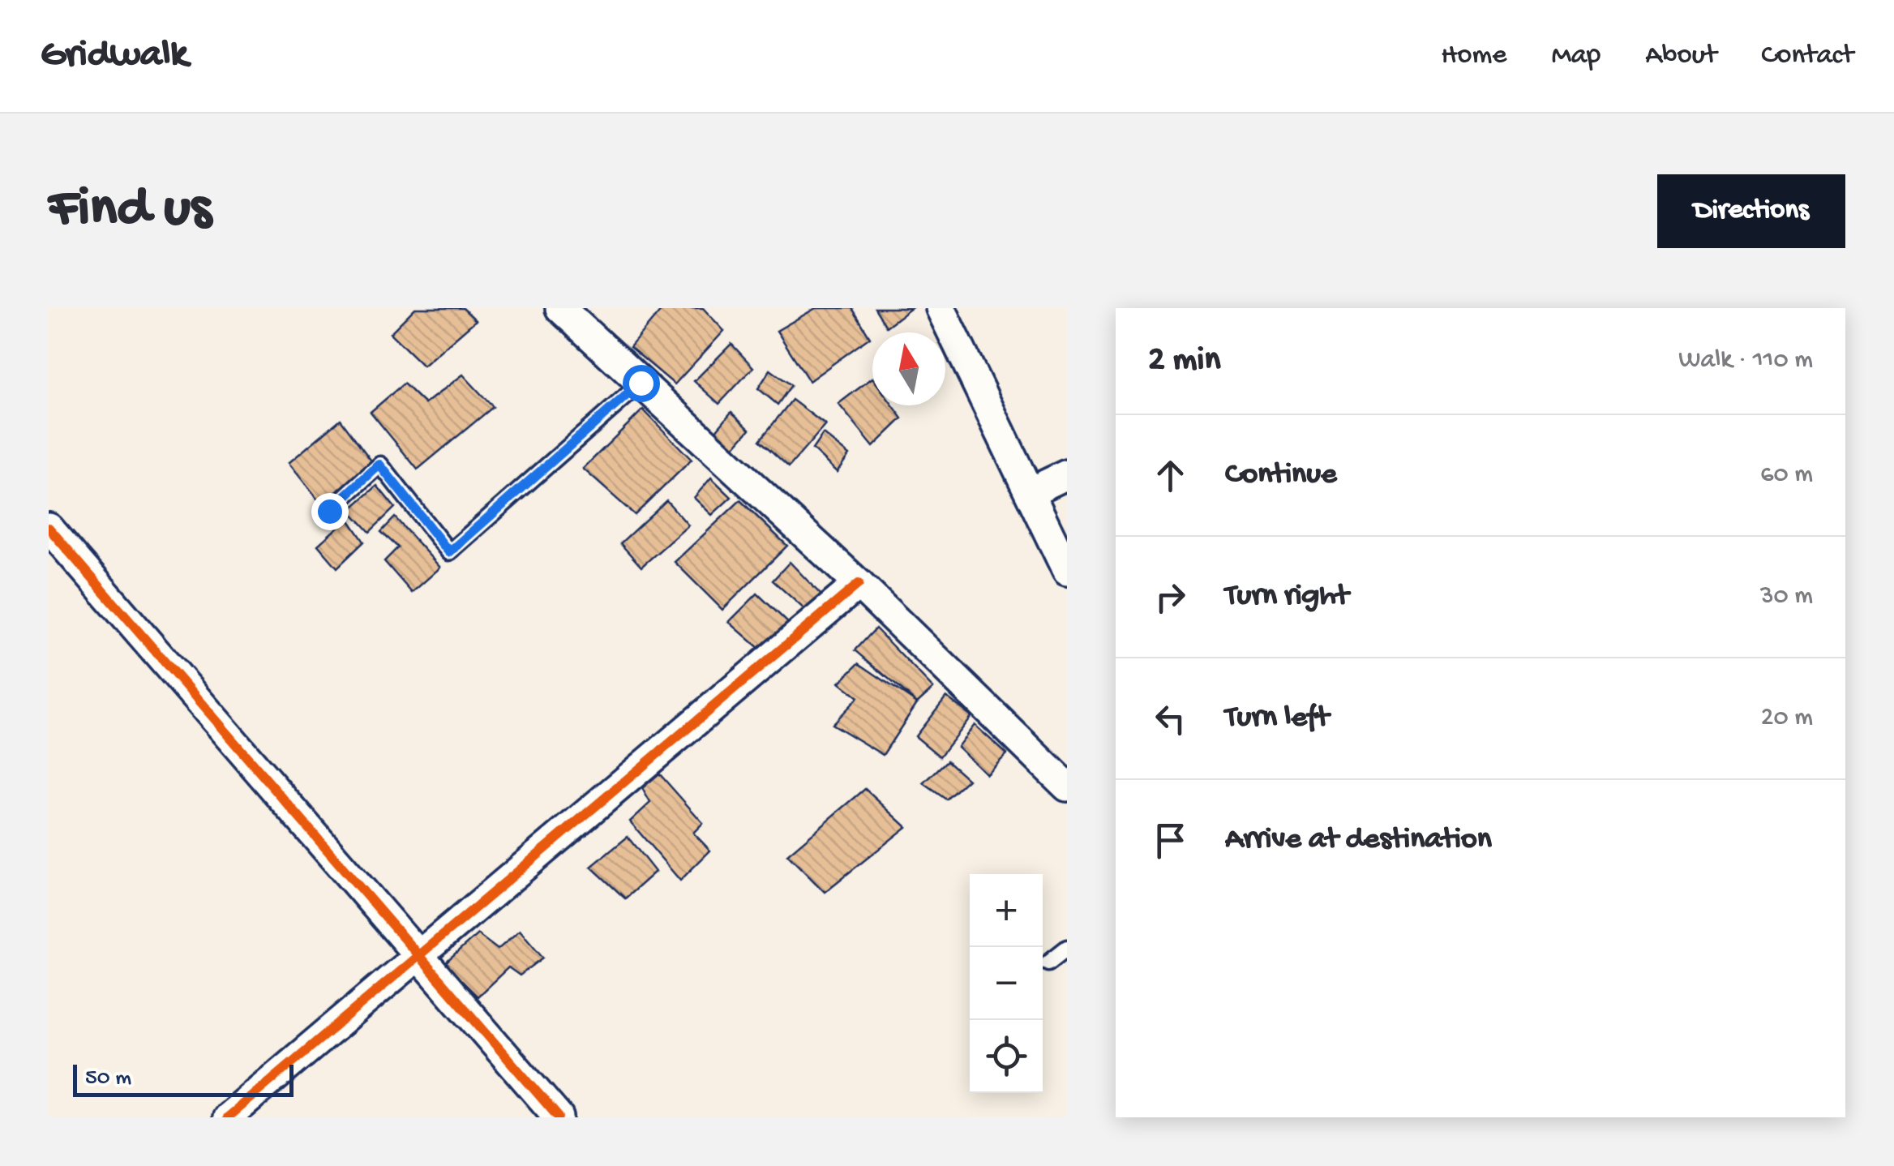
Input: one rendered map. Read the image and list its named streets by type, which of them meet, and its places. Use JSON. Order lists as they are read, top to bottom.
{
  "scale_bar": "50 m",
  "north": "top",
  "page": {
    "header": "Gridwalk",
    "nav": [
      "Home",
      "Map",
      "About",
      "Contact"
    ],
    "buttons": "Directions",
    "title": "Find us",
    "heading": ["2 min", "Walk · 110 m"],
    "list": [
      ["Continue", "60 m"],
      ["Turn right", "30 m"],
      ["Turn left", "20 m"],
      "Arrive at destination"
    ],
    "map_buttons": ["+", "−"],
    "scale": "50 m"
  }
}
